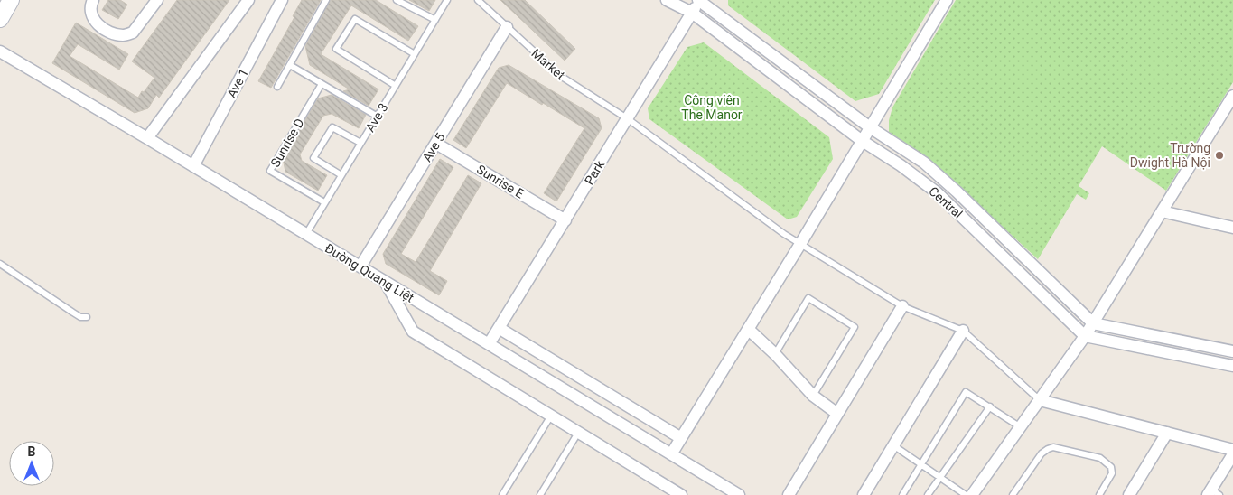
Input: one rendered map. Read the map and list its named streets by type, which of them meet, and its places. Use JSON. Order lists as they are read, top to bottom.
{
  "streets": {
    "street": [
      "Ave 1",
      "Ave 5",
      "Park",
      "Sunrise E",
      "Central",
      "Đường Quang Liệt"
    ],
    "lane": ["Market", "Ave 3", "Sunrise D"]
  },
  "crossings": [
    ["Market", "Ave 5"],
    ["Market", "Park"],
    ["Ave 1", "Đường Quang Liệt"],
    ["Ave 3", "Sunrise D"],
    ["Ave 3", "Đường Quang Liệt"],
    ["Ave 5", "Sunrise E"],
    ["Ave 5", "Đường Quang Liệt"],
    ["Park", "Sunrise E"],
    ["Park", "Central"],
    ["Park", "Đường Quang Liệt"]
  ],
  "parks": ["Công viên The Manor"],
  "places": ["Trường Dwight Hà Nội"],
  "north": "top"
}
